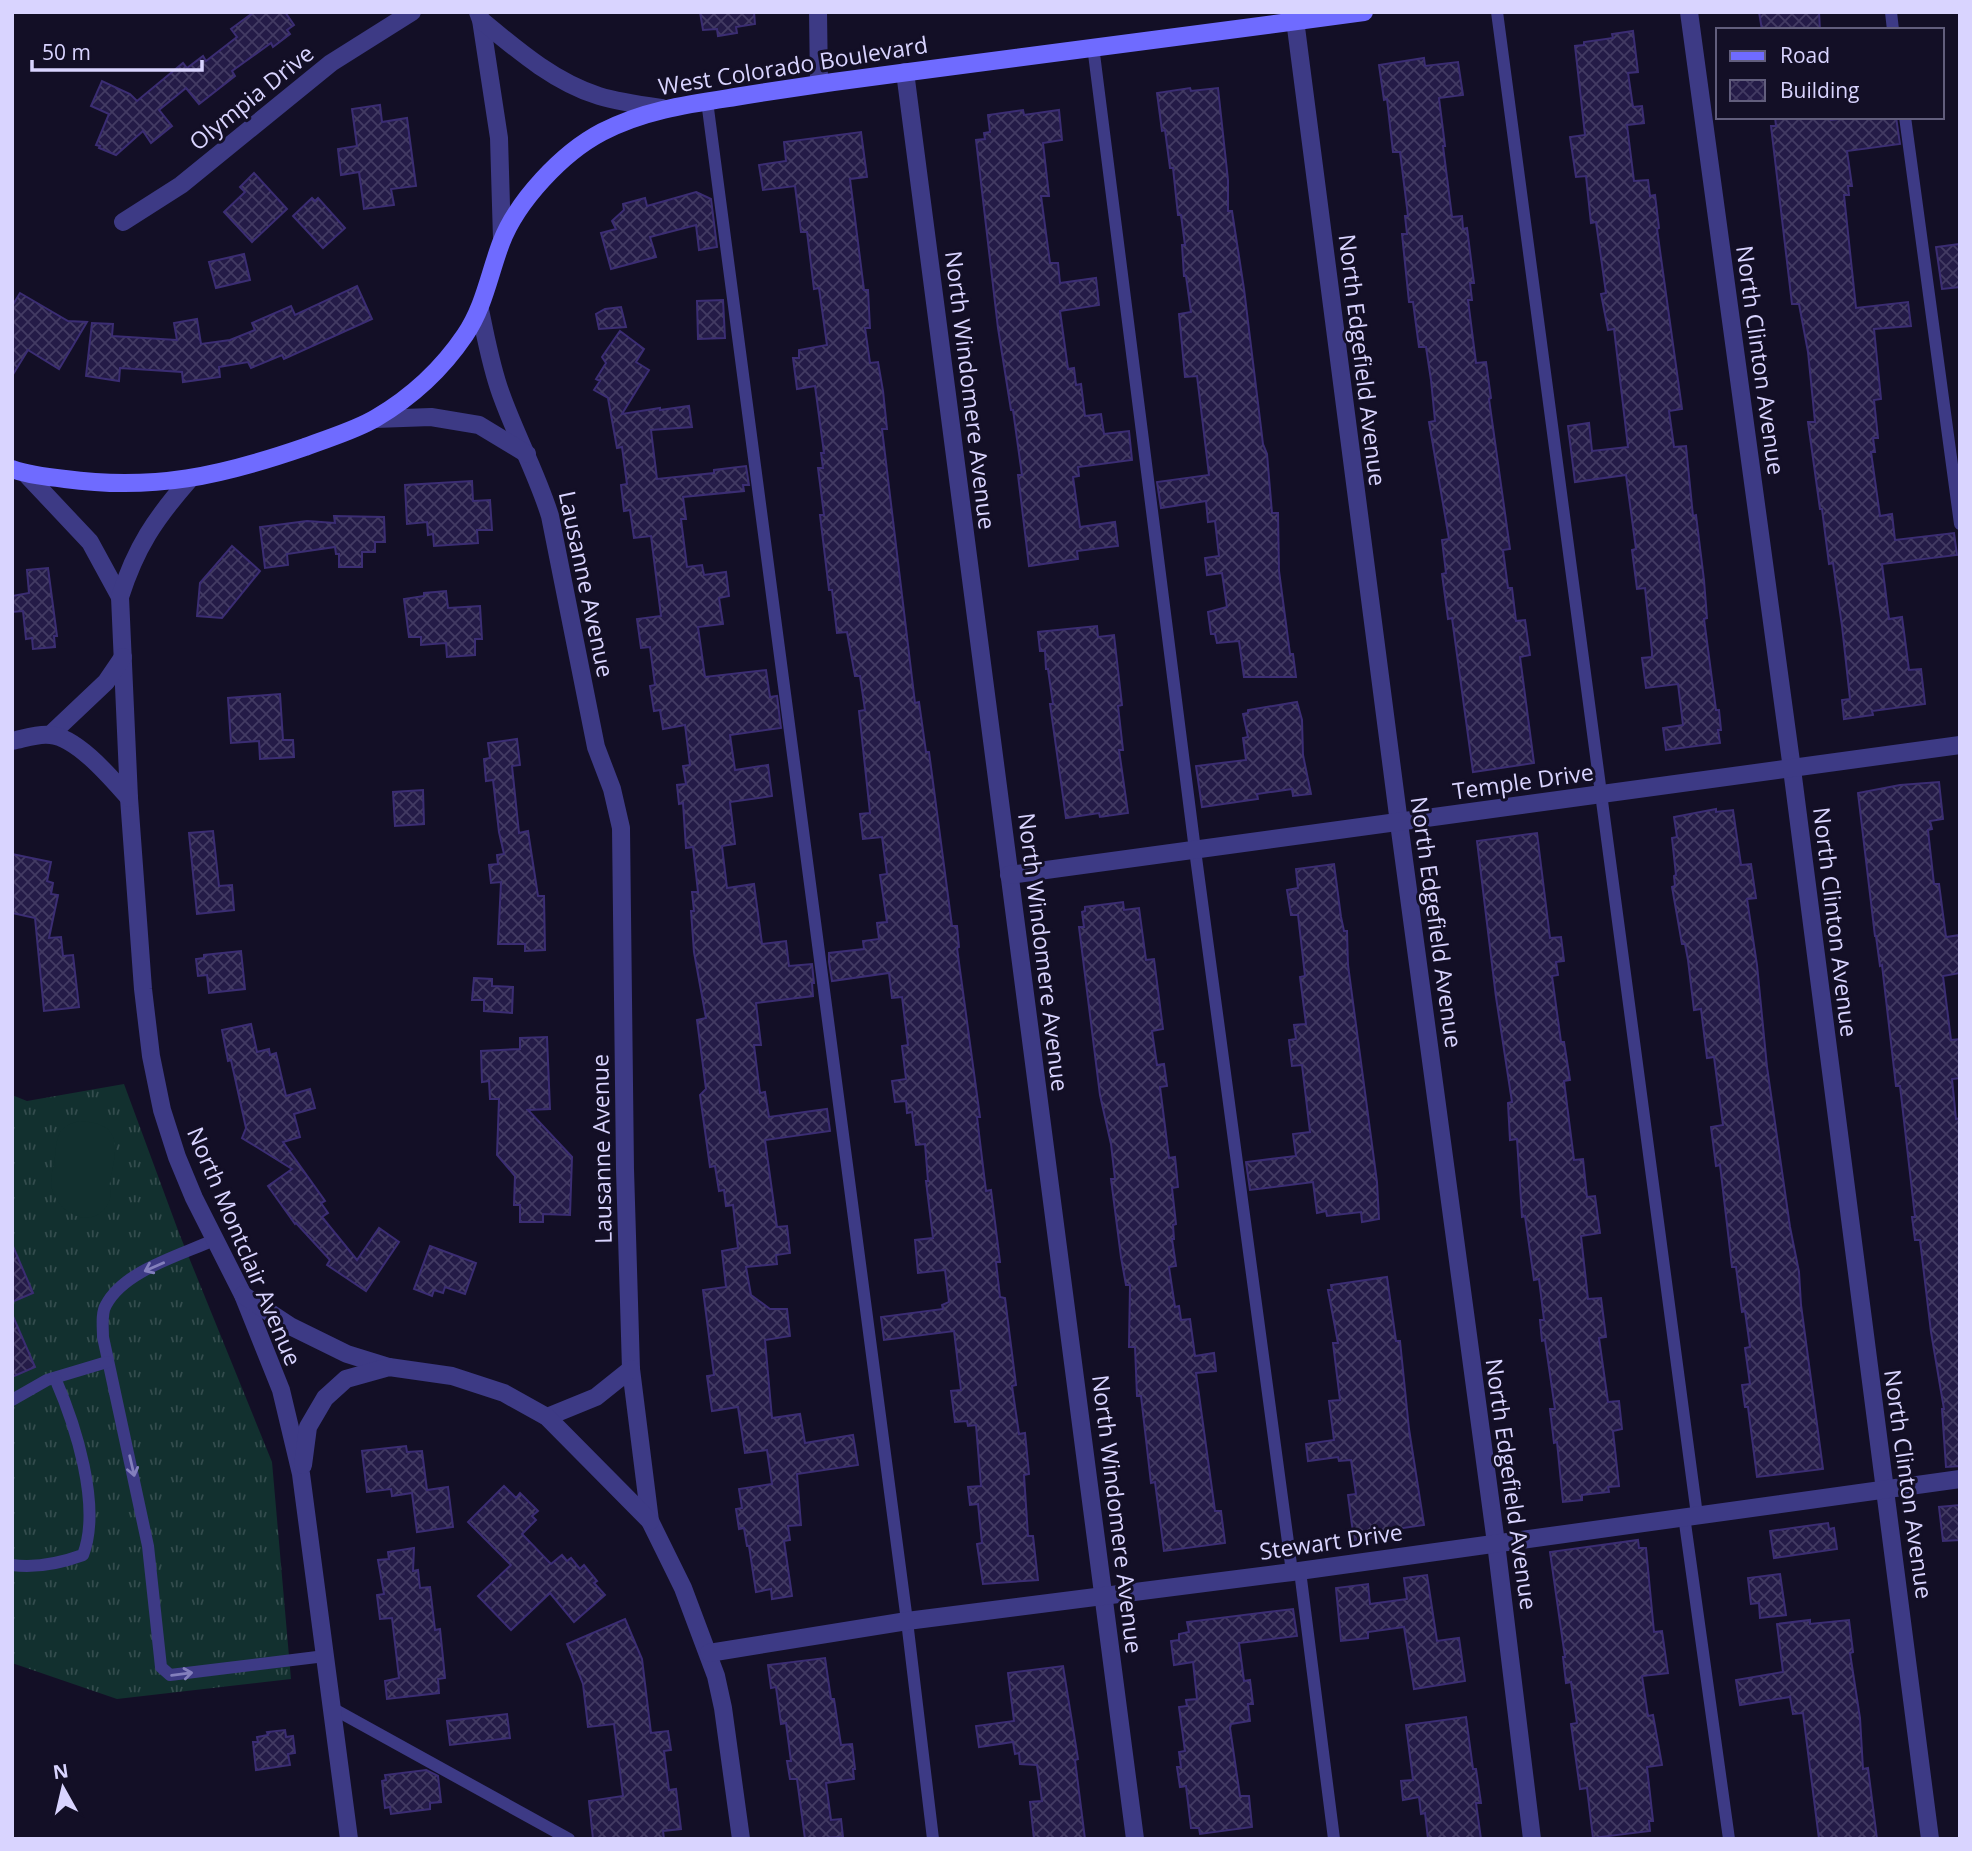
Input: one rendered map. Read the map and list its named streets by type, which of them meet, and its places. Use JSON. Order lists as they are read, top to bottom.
{
  "streets": {
    "street": [
      "West Colorado Boulevard",
      "Olympia Drive",
      "North Edgefield Avenue",
      "North Clinton Avenue",
      "North Windomere Avenue",
      "Lausanne Avenue",
      "Temple Drive",
      "North Montclair Avenue",
      "Stewart Drive"
    ]
  },
  "crossings": [
    ["West Colorado Boulevard", "North Edgefield Avenue"],
    ["West Colorado Boulevard", "North Windomere Avenue"],
    ["West Colorado Boulevard", "Lausanne Avenue"],
    ["West Colorado Boulevard", "North Montclair Avenue"],
    ["North Edgefield Avenue", "Temple Drive"],
    ["North Edgefield Avenue", "Stewart Drive"],
    ["North Clinton Avenue", "Temple Drive"],
    ["North Clinton Avenue", "Stewart Drive"],
    ["North Windomere Avenue", "Temple Drive"],
    ["North Windomere Avenue", "Stewart Drive"],
    ["Lausanne Avenue", "Stewart Drive"]
  ],
  "legend": ["Road", "Building"],
  "scale_bar": "50 m",
  "north": "top"
}
